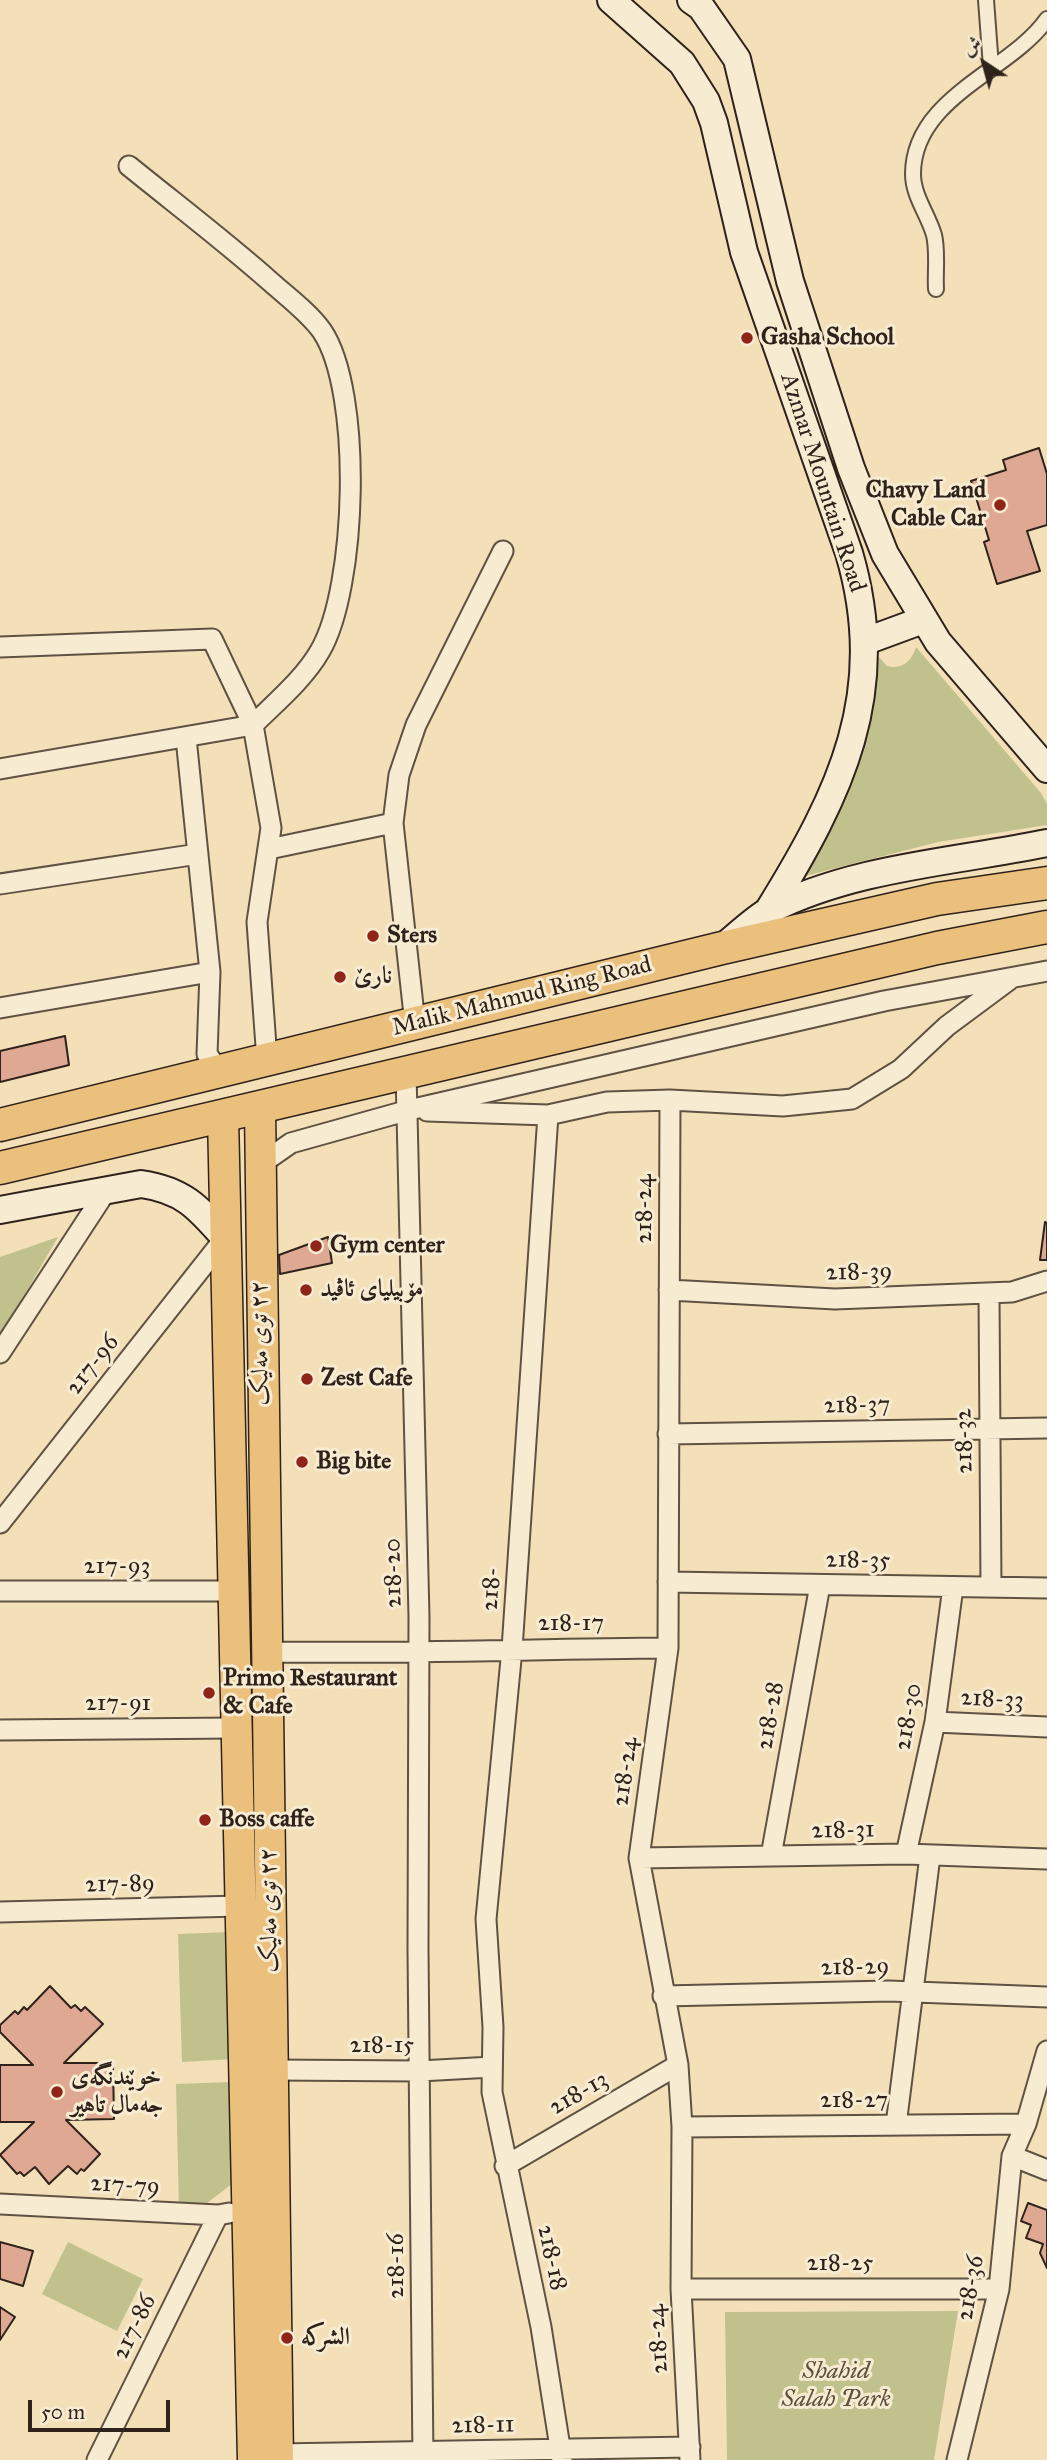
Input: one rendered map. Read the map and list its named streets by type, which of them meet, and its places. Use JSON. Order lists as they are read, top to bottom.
{
  "streets": {
    "highway": ["Malik Mahmud Ring Road"],
    "main road": ["Azmar Mountain Road", "٢٢ توی مەلیک"],
    "street": [
      "218-24",
      "218-39",
      "217-96",
      "218-37",
      "218-32",
      "218-35",
      "217-93",
      "218-20",
      "218-",
      "218-17",
      "218-33",
      "217-91",
      "218-28",
      "218-30",
      "218-31",
      "217-89",
      "218-29",
      "218-15",
      "218-13",
      "218-27",
      "217-79",
      "218-18",
      "218-25",
      "218-16",
      "218-36",
      "217-86",
      "218-11"
    ]
  },
  "crossings": [
    ["Malik Mahmud Ring Road", "٢٢ توی مەلیک"],
    ["Malik Mahmud Ring Road", "218-20"],
    ["218-24", "218-39"],
    ["218-24", "218-37"],
    ["218-24", "218-35"],
    ["218-24", "218-17"],
    ["218-24", "218-31"],
    ["218-24", "218-29"],
    ["218-24", "218-13"],
    ["218-24", "218-27"],
    ["218-24", "218-25"],
    ["218-24", "218-11"],
    ["218-39", "218-32"],
    ["٢٢ توی مەلیک", "217-96"],
    ["٢٢ توی مەلیک", "217-93"],
    ["٢٢ توی مەلیک", "218-17"],
    ["٢٢ توی مەلیک", "217-91"],
    ["٢٢ توی مەلیک", "217-89"],
    ["٢٢ توی مەلیک", "218-15"],
    ["٢٢ توی مەلیک", "217-79"],
    ["٢٢ توی مەلیک", "218-11"],
    ["218-37", "218-32"],
    ["218-32", "218-35"],
    ["218-35", "218-28"],
    ["218-35", "218-30"],
    ["218-20", "218-17"],
    ["218-20", "218-15"],
    ["218-20", "218-16"],
    ["218-", "218-17"],
    ["218-", "218-15"],
    ["218-", "218-18"],
    ["218-33", "218-30"],
    ["218-28", "218-31"],
    ["218-30", "218-31"],
    ["218-15", "218-18"],
    ["218-15", "218-16"],
    ["218-13", "218-18"],
    ["218-27", "218-36"],
    ["217-79", "217-86"],
    ["218-18", "218-11"],
    ["218-25", "218-36"],
    ["218-16", "218-11"]
  ],
  "parks": ["Shahid Salah Park"],
  "places": [
    "Gasha School",
    "Chavy Land Cable Car",
    "Sters",
    "نارێ",
    "Gym center",
    "مۆبیلیای ئاڤید",
    "Zest Cafe",
    "Big bite",
    "Primo Restaurant & Cafe",
    "Boss caffe",
    "خوێندنگەی جەمال تاهیر",
    "الشركه"
  ],
  "scale_bar": "50 m",
  "north": "top left"
}
